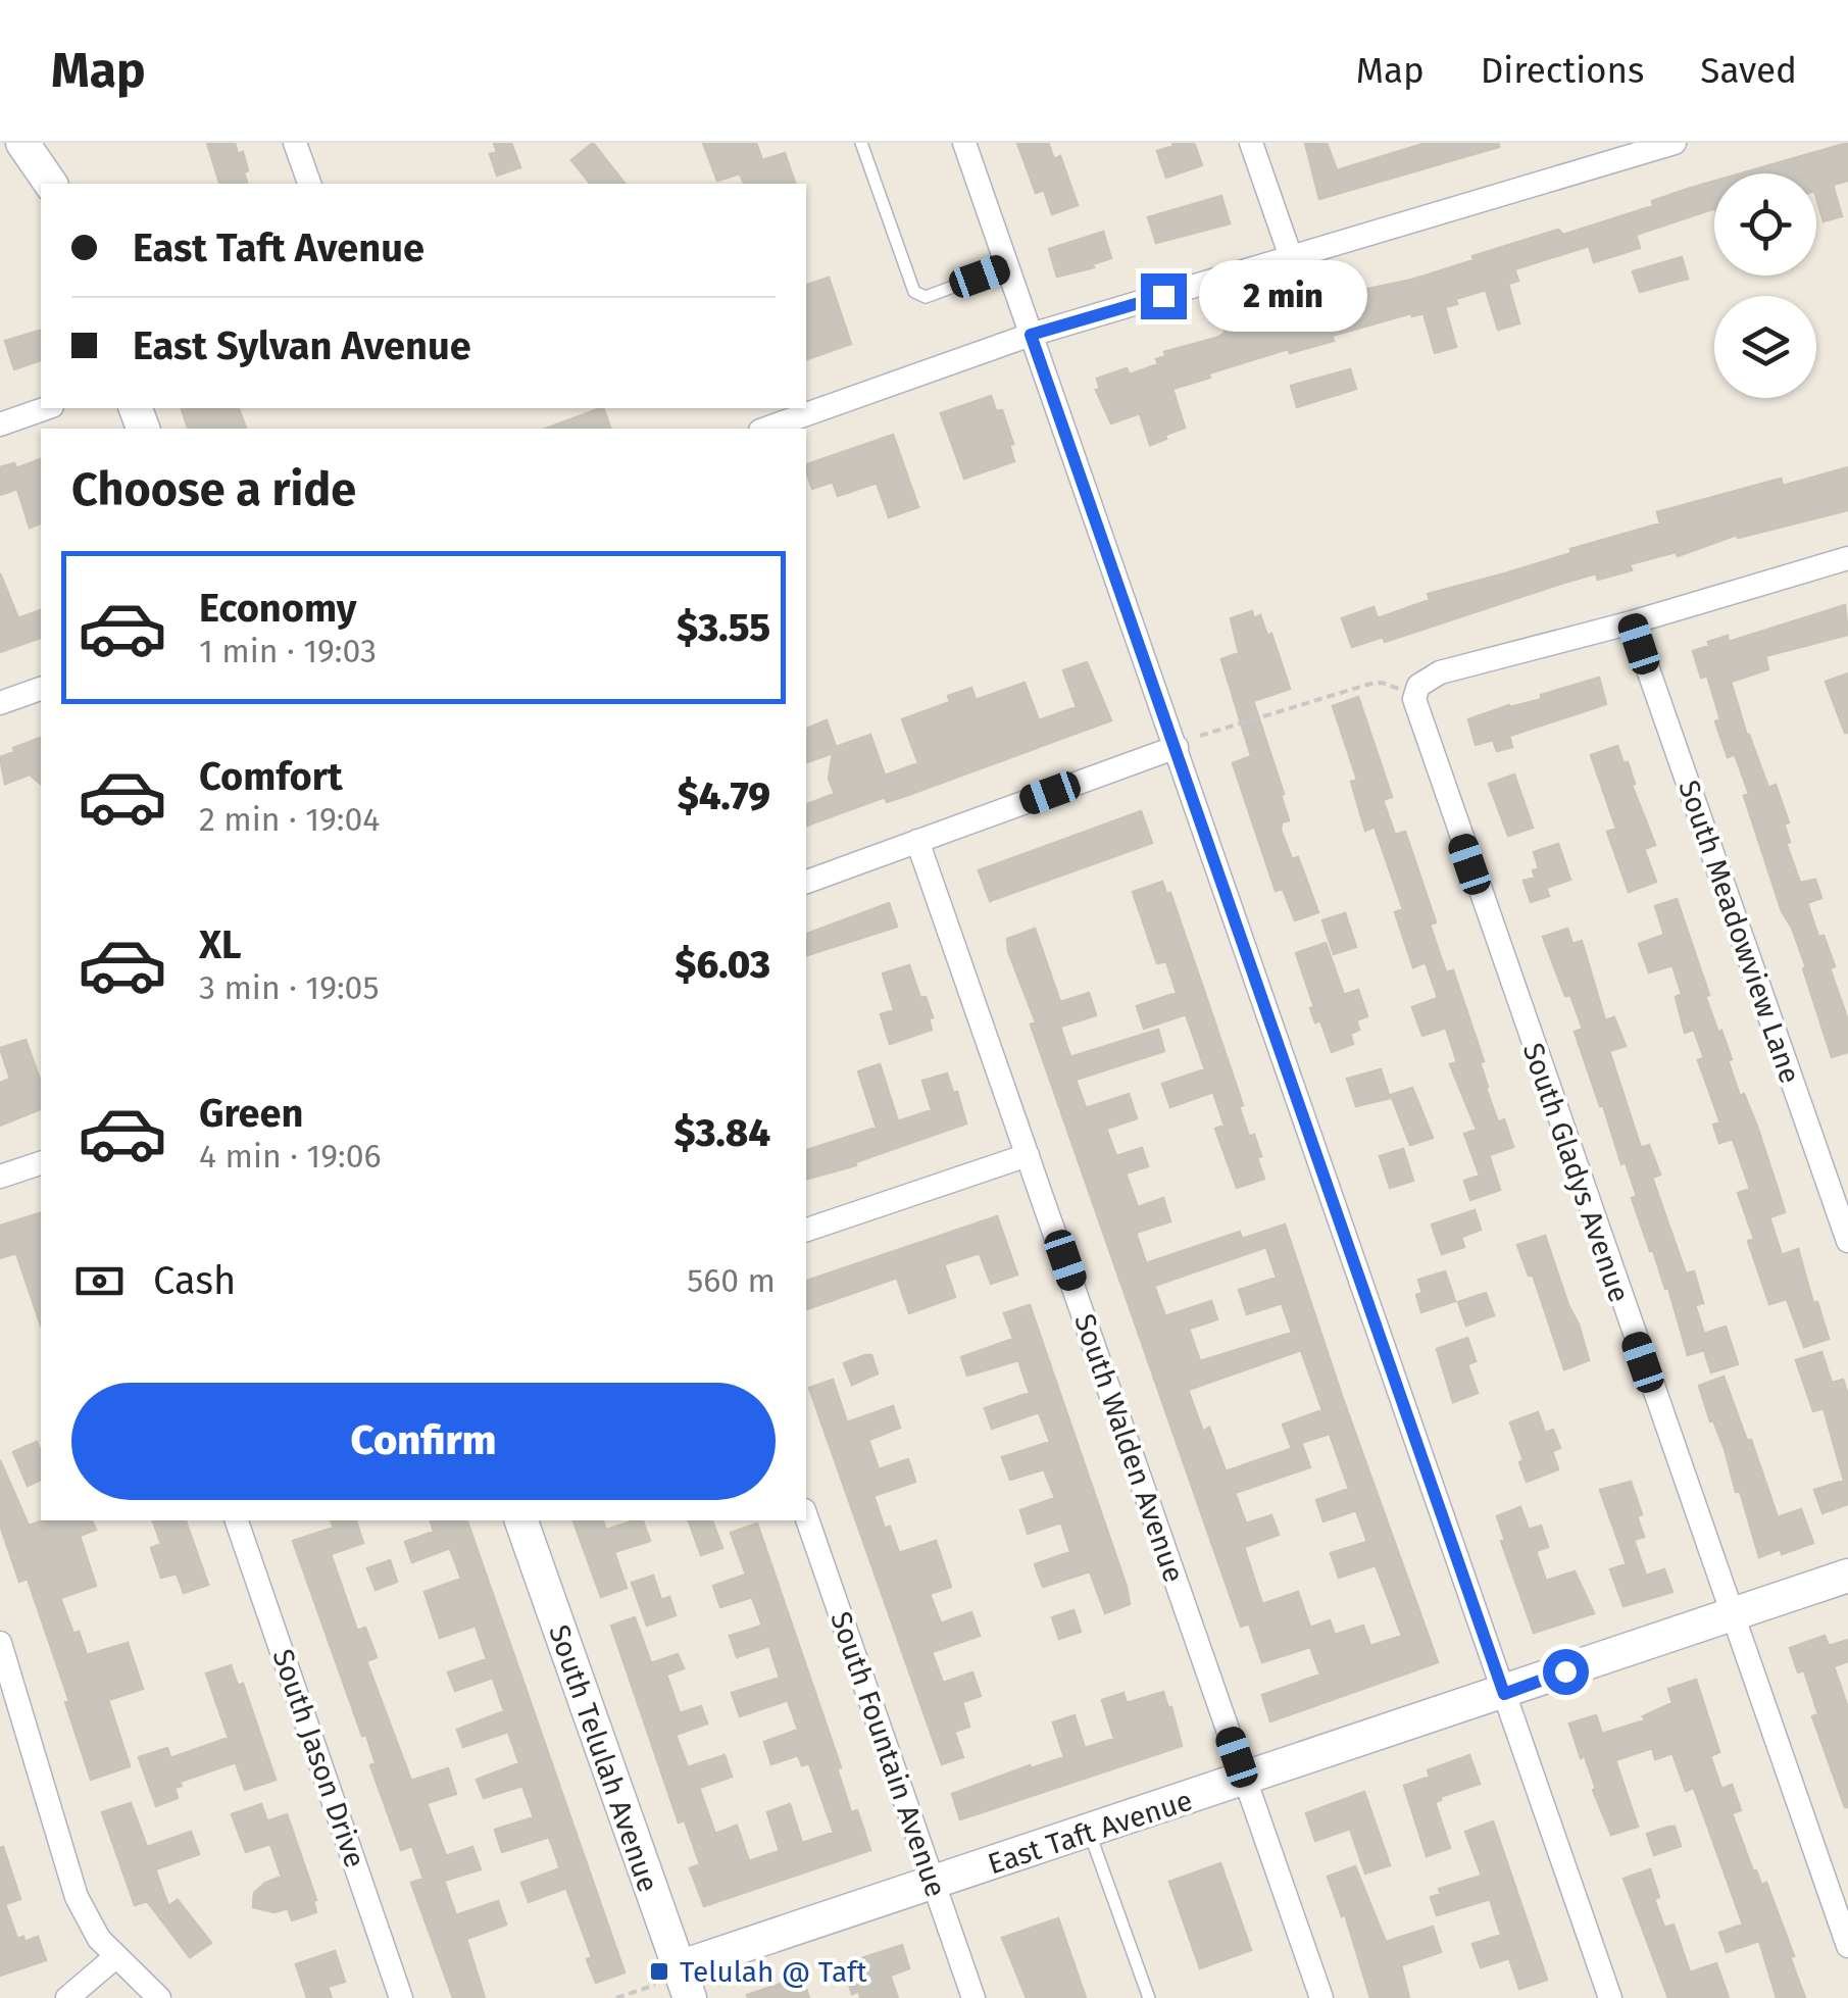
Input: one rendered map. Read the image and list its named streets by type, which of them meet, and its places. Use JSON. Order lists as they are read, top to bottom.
{
  "streets": {
    "street": [
      "South Meadowview Lane",
      "South Gladys Avenue",
      "South Walden Avenue",
      "South Fountain Avenue",
      "South Jason Drive",
      "South Telulah Avenue",
      "East Taft Avenue"
    ]
  },
  "crossings": [
    ["South Gladys Avenue", "East Taft Avenue"],
    ["South Walden Avenue", "East Taft Avenue"],
    ["South Fountain Avenue", "East Taft Avenue"],
    ["South Telulah Avenue", "East Taft Avenue"]
  ],
  "places": {
    "transit": ["Telulah @ Taft"]
  },
  "page": {
    "header": "Map",
    "nav": ["Map", "Directions", "Saved"],
    "banner": ["East Taft Avenue", "East Sylvan Avenue"],
    "bubble": "2 min",
    "heading": "Choose a ride",
    "list": [
      {
        "name": "Economy",
        "note": "1 min · 19:03",
        "value": "$3.55"
      },
      {
        "name": "Comfort",
        "note": "2 min · 19:04",
        "value": "$4.79"
      },
      {
        "name": "XL",
        "note": "3 min · 19:05",
        "value": "$6.03"
      },
      {
        "name": "Green",
        "note": "4 min · 19:06",
        "value": "$3.84"
      }
    ],
    "pay": ["Cash", "560 m"],
    "buttons": "Confirm"
  }
}
